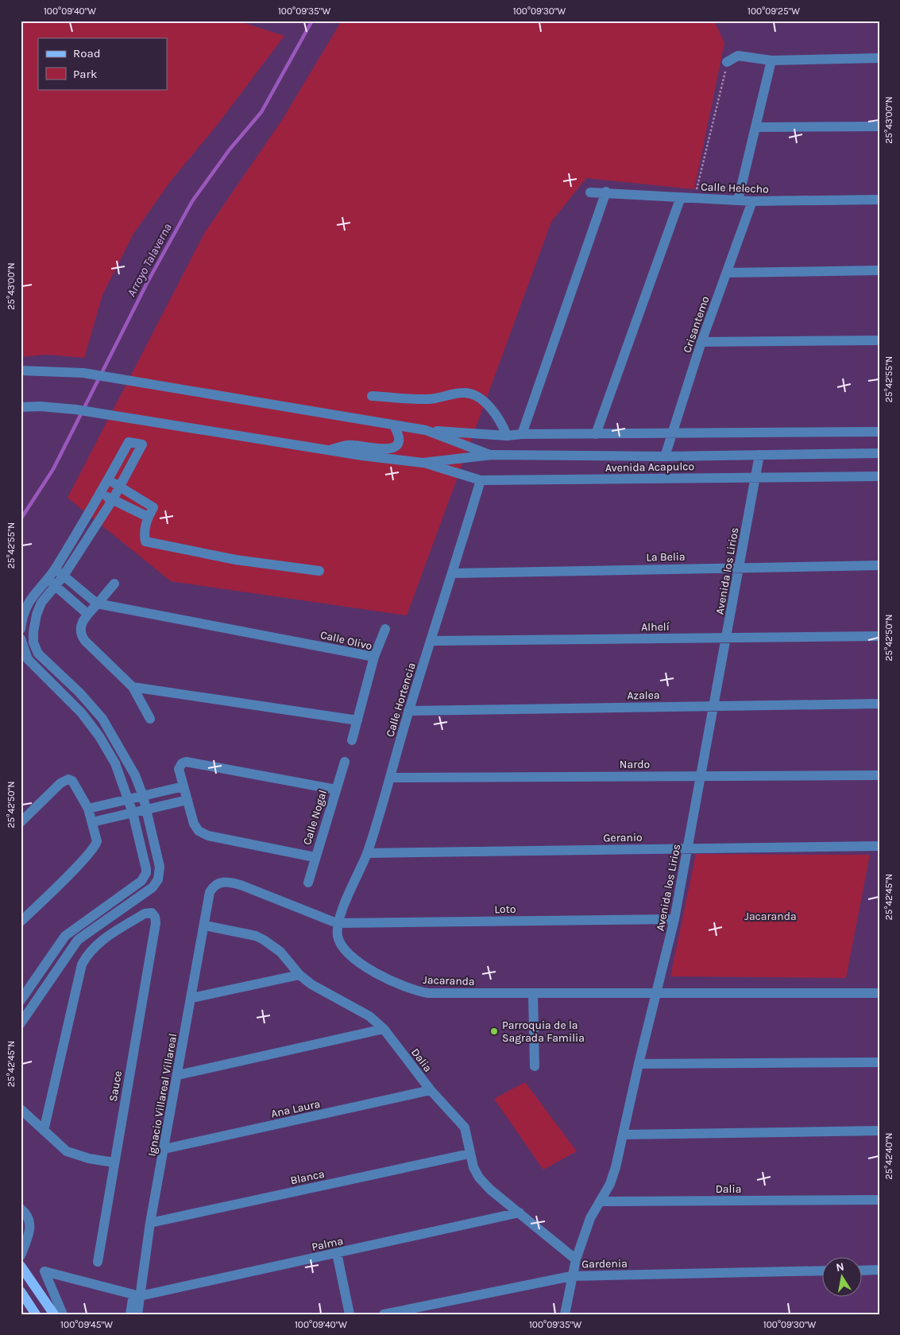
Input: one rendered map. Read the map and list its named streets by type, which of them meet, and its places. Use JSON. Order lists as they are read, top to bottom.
{
  "streets": {
    "street": [
      "Calle Helecho",
      "Crisantemo",
      "Avenida Acapulco",
      "La Belia",
      "Avenida los Lirios",
      "Alhelí",
      "Calle Olivo",
      "Azalea",
      "Calle Hortencia",
      "Nardo",
      "Calle Nogal",
      "Geranio",
      "Loto",
      "Jacaranda",
      "Dalia",
      "Sauce",
      "Ignacio Villareal Villareal",
      "Ana Laura",
      "Blanca",
      "Palma",
      "Gardenia"
    ]
  },
  "crossings": [
    ["Calle Helecho", "Crisantemo"],
    ["Crisantemo", "Avenida Acapulco"],
    ["Avenida Acapulco", "Avenida los Lirios"],
    ["Avenida Acapulco", "Calle Hortencia"],
    ["La Belia", "Avenida los Lirios"],
    ["La Belia", "Calle Hortencia"],
    ["Avenida los Lirios", "Alhelí"],
    ["Avenida los Lirios", "Azalea"],
    ["Avenida los Lirios", "Nardo"],
    ["Avenida los Lirios", "Geranio"],
    ["Avenida los Lirios", "Loto"],
    ["Avenida los Lirios", "Jacaranda"],
    ["Avenida los Lirios", "Dalia"],
    ["Avenida los Lirios", "Gardenia"],
    ["Alhelí", "Calle Hortencia"],
    ["Azalea", "Calle Hortencia"],
    ["Calle Hortencia", "Nardo"],
    ["Calle Hortencia", "Geranio"],
    ["Calle Hortencia", "Loto"],
    ["Calle Hortencia", "Jacaranda"],
    ["Calle Hortencia", "Ignacio Villareal Villareal"],
    ["Loto", "Jacaranda"],
    ["Loto", "Ignacio Villareal Villareal"],
    ["Jacaranda", "Ignacio Villareal Villareal"],
    ["Dalia", "Ignacio Villareal Villareal"],
    ["Dalia", "Ana Laura"],
    ["Dalia", "Blanca"],
    ["Dalia", "Palma"],
    ["Ignacio Villareal Villareal", "Ana Laura"],
    ["Ignacio Villareal Villareal", "Blanca"],
    ["Ignacio Villareal Villareal", "Palma"]
  ],
  "water": ["Arroyo Talaverna"],
  "parks": ["Jacaranda"],
  "places": ["Parroquia de la Sagrada Familia"],
  "legend": ["Road", "Park"],
  "north": "top",
  "coordinates": [
    "100°09'40\"W",
    "100°09'35\"W",
    "100°09'30\"W",
    "100°09'25\"W",
    "25°43'00\"N",
    "25°42'55\"N",
    "25°42'50\"N",
    "25°42'45\"N",
    "25°42'40\"N",
    "100°09'45\"W"
  ]
}
